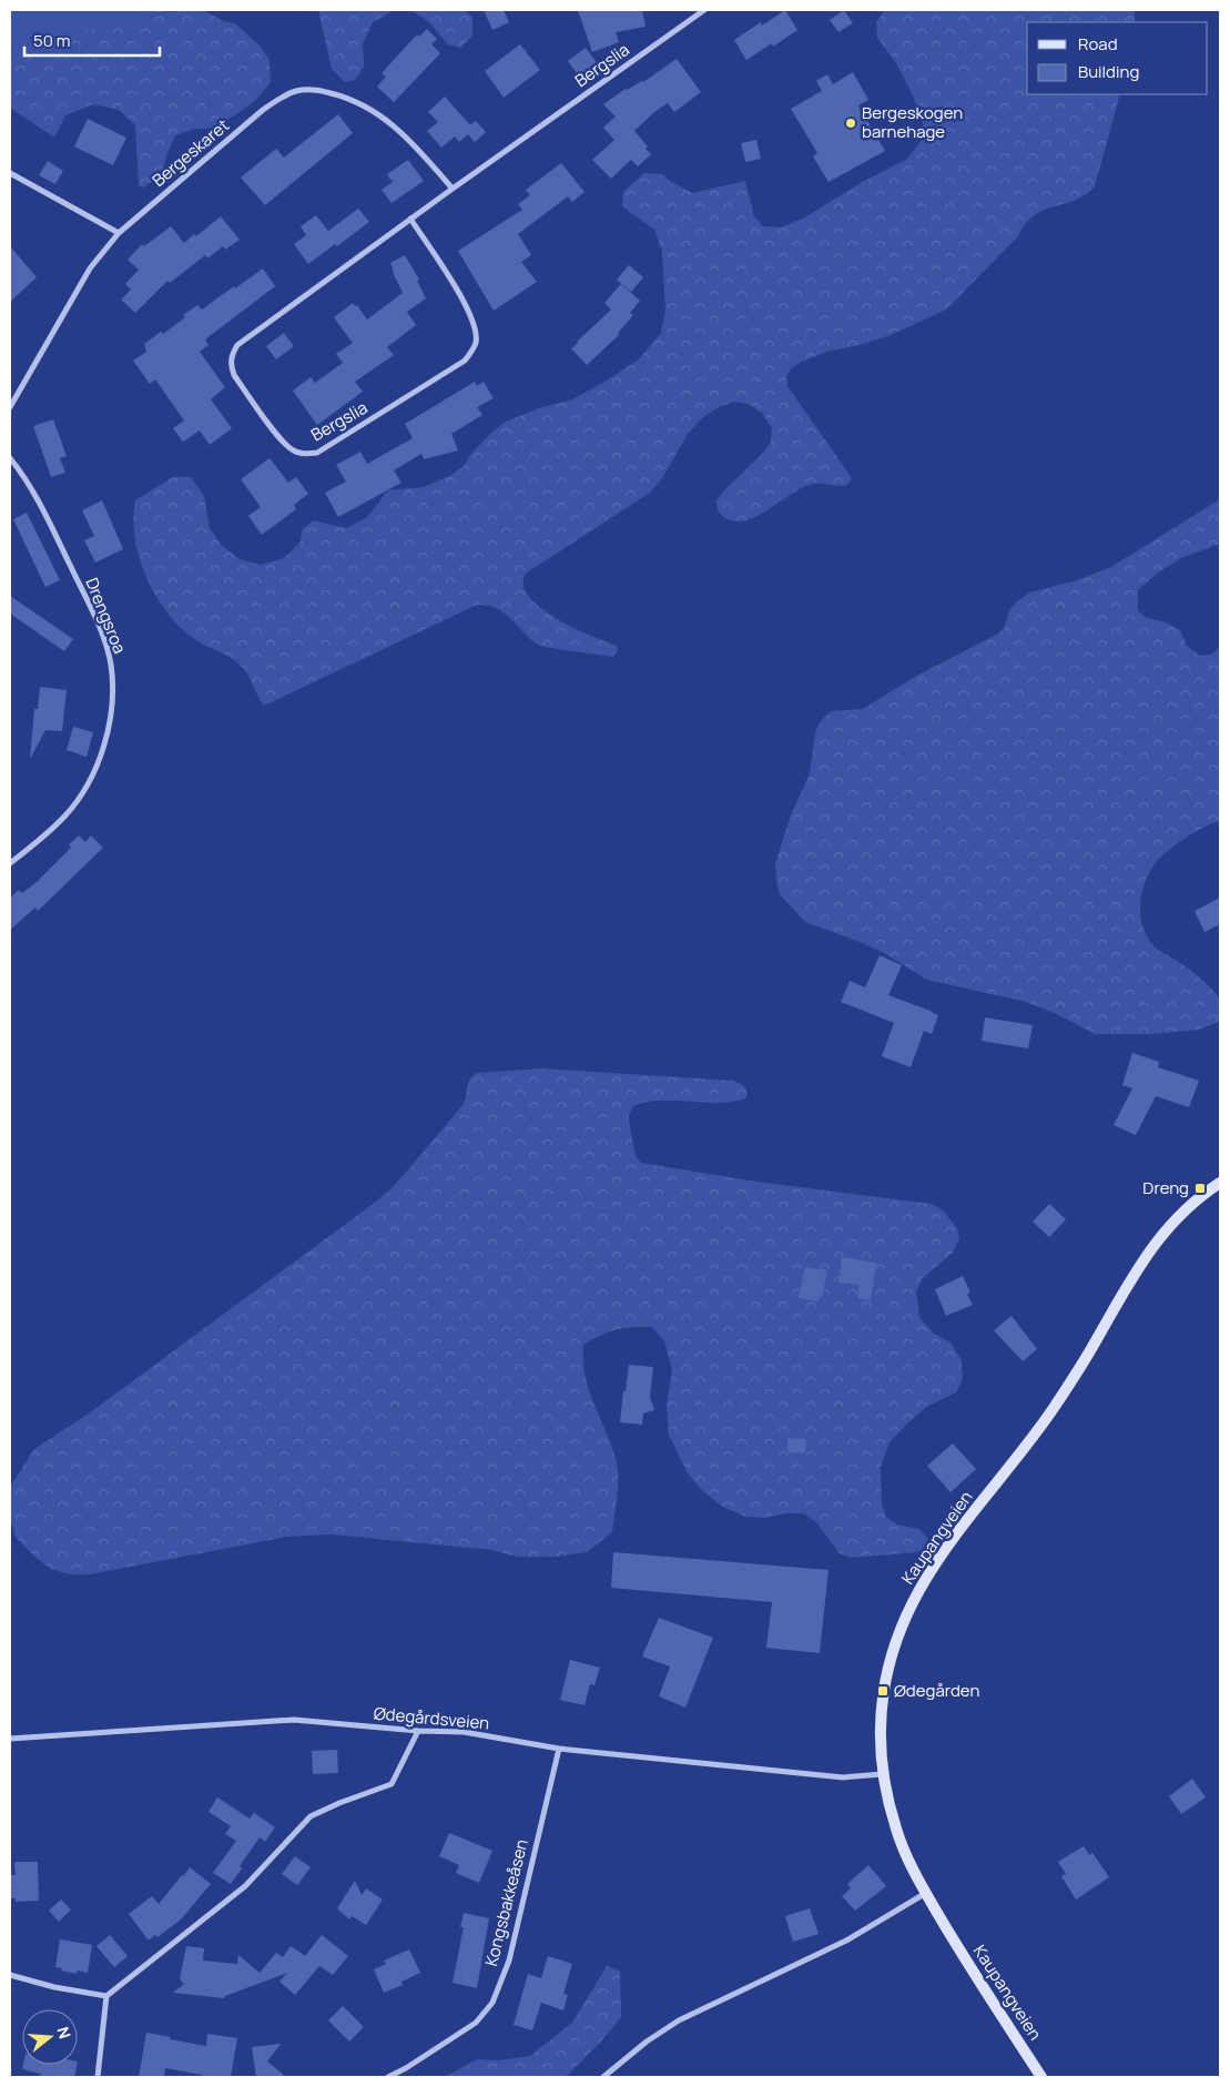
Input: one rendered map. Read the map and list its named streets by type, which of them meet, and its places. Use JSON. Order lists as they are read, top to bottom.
{
  "streets": {
    "main road": ["Kaupangveien"],
    "street": [
      "Bergslia",
      "Bergeskaret",
      "Drengsroa",
      "Ødegårdsveien",
      "Kongsbakkeåsen"
    ]
  },
  "crossings": [
    ["Bergslia", "Bergeskaret"],
    ["Kaupangveien", "Ødegårdsveien"],
    ["Ødegårdsveien", "Kongsbakkeåsen"]
  ],
  "places": {
    "other": ["Bergeskogen barnehage"],
    "transit": ["Dreng", "Ødegården"]
  },
  "legend": ["Road", "Building"],
  "scale_bar": "50 m",
  "north": "right"
}
